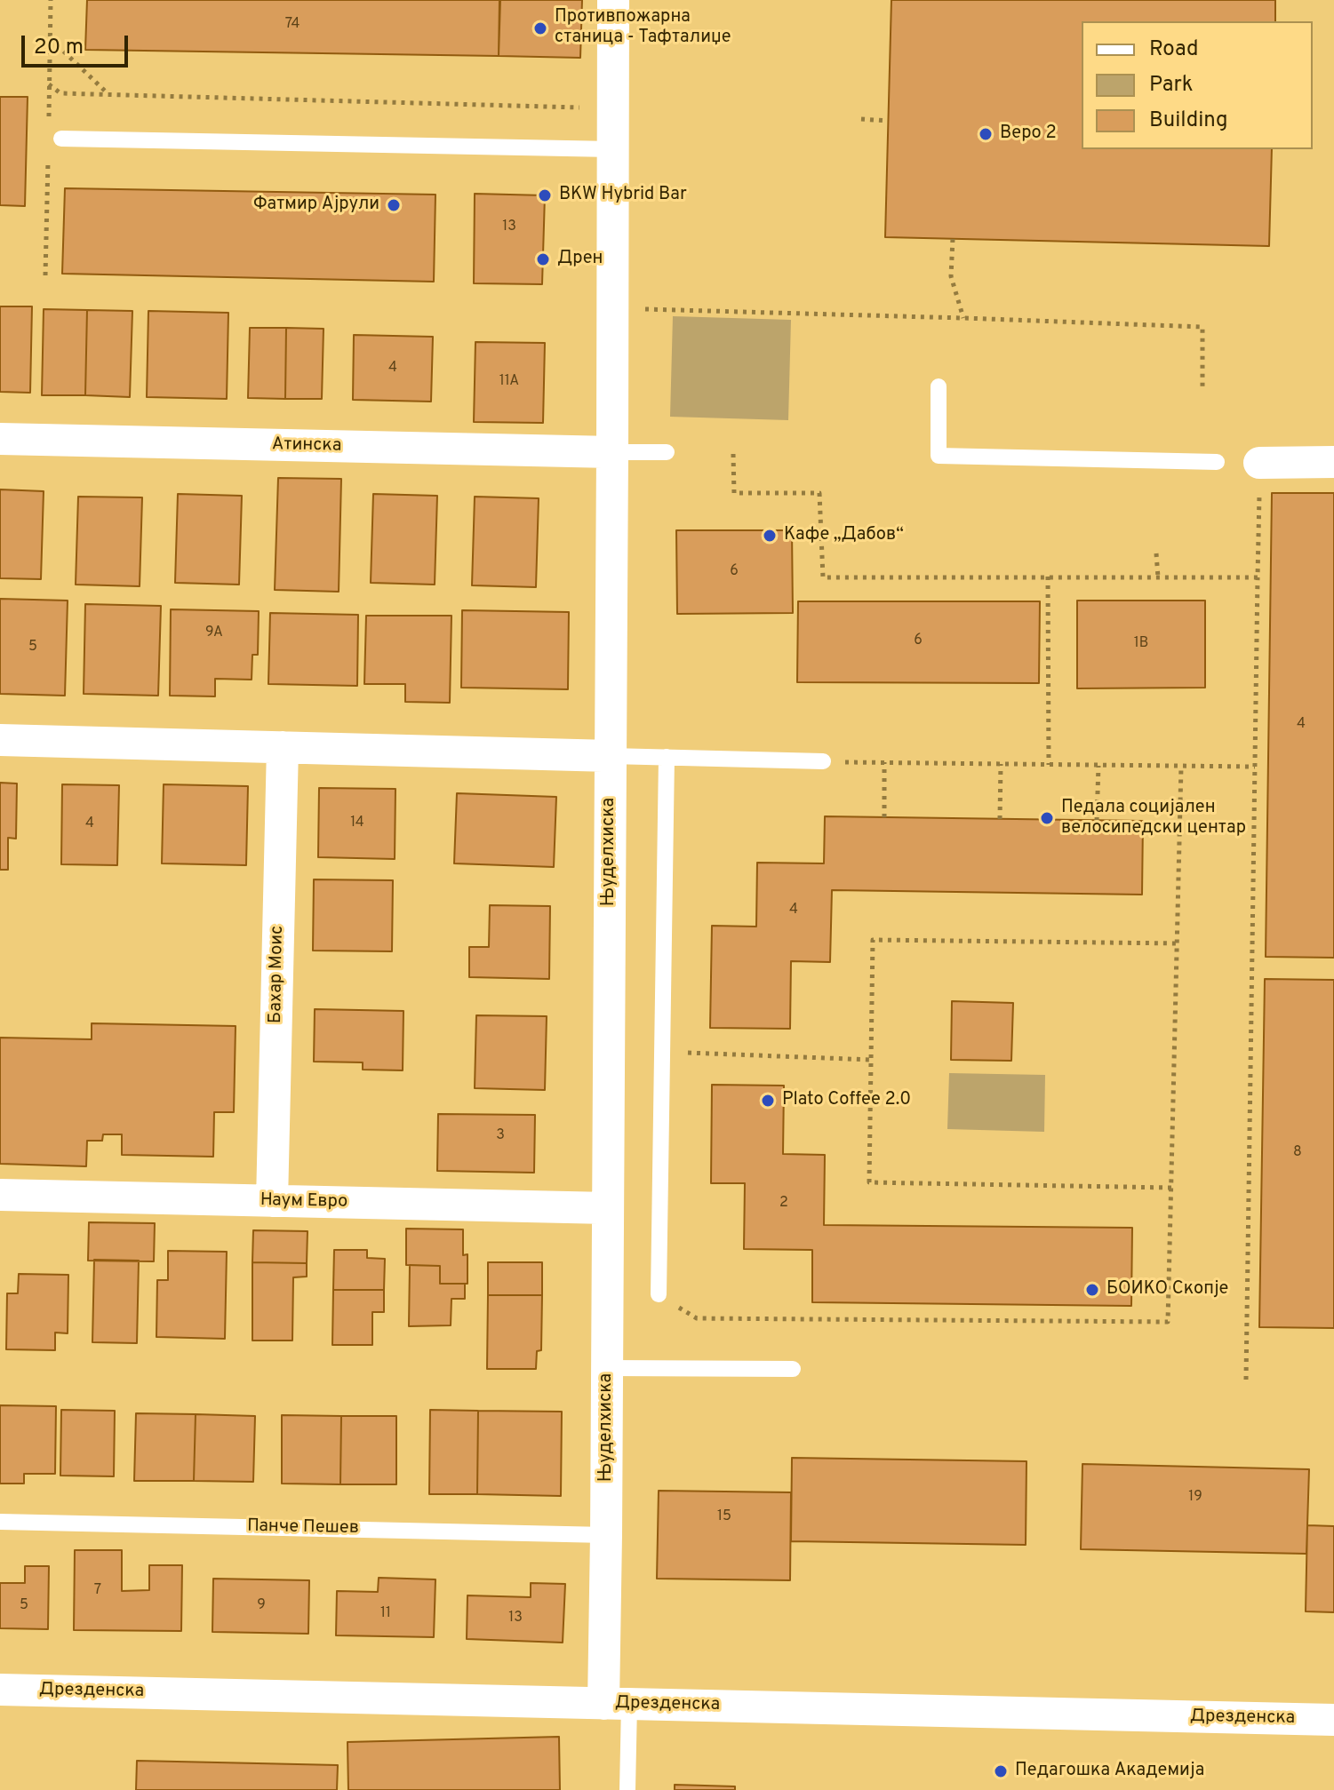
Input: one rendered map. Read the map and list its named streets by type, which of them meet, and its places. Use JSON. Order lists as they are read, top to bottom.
{
  "streets": {
    "street": [
      "Атинска",
      "Њуделхиска",
      "Бахар Моис",
      "Наум Евро",
      "Дрезденска"
    ],
    "lane": ["Панче Пешев"]
  },
  "crossings": [
    ["Атинска", "Њуделхиска"],
    ["Њуделхиска", "Наум Евро"],
    ["Њуделхиска", "Панче Пешев"],
    ["Њуделхиска", "Дрезденска"],
    ["Бахар Моис", "Наум Евро"]
  ],
  "places": [
    "Противпожарна станица - Тафталиџе",
    "Веро 2",
    "BKW Hybrid Bar",
    "Фатмир Ајрули",
    "Дрен",
    "Кафе „Дабов“",
    "Педала социјален велосипедски центар",
    "Plato Coffee 2.0",
    "БОИКО Скопје",
    "Педагошка Академија"
  ],
  "house_numbers": [
    "74",
    "13",
    "4",
    "11А",
    "6",
    "9A",
    "6",
    "1B",
    "5",
    "4",
    "14",
    "4",
    "4",
    "3",
    "8",
    "2",
    "19",
    "15",
    "7",
    "5",
    "9",
    "11",
    "13"
  ],
  "legend": ["Road", "Park", "Building"],
  "scale_bar": "20 m"
}
